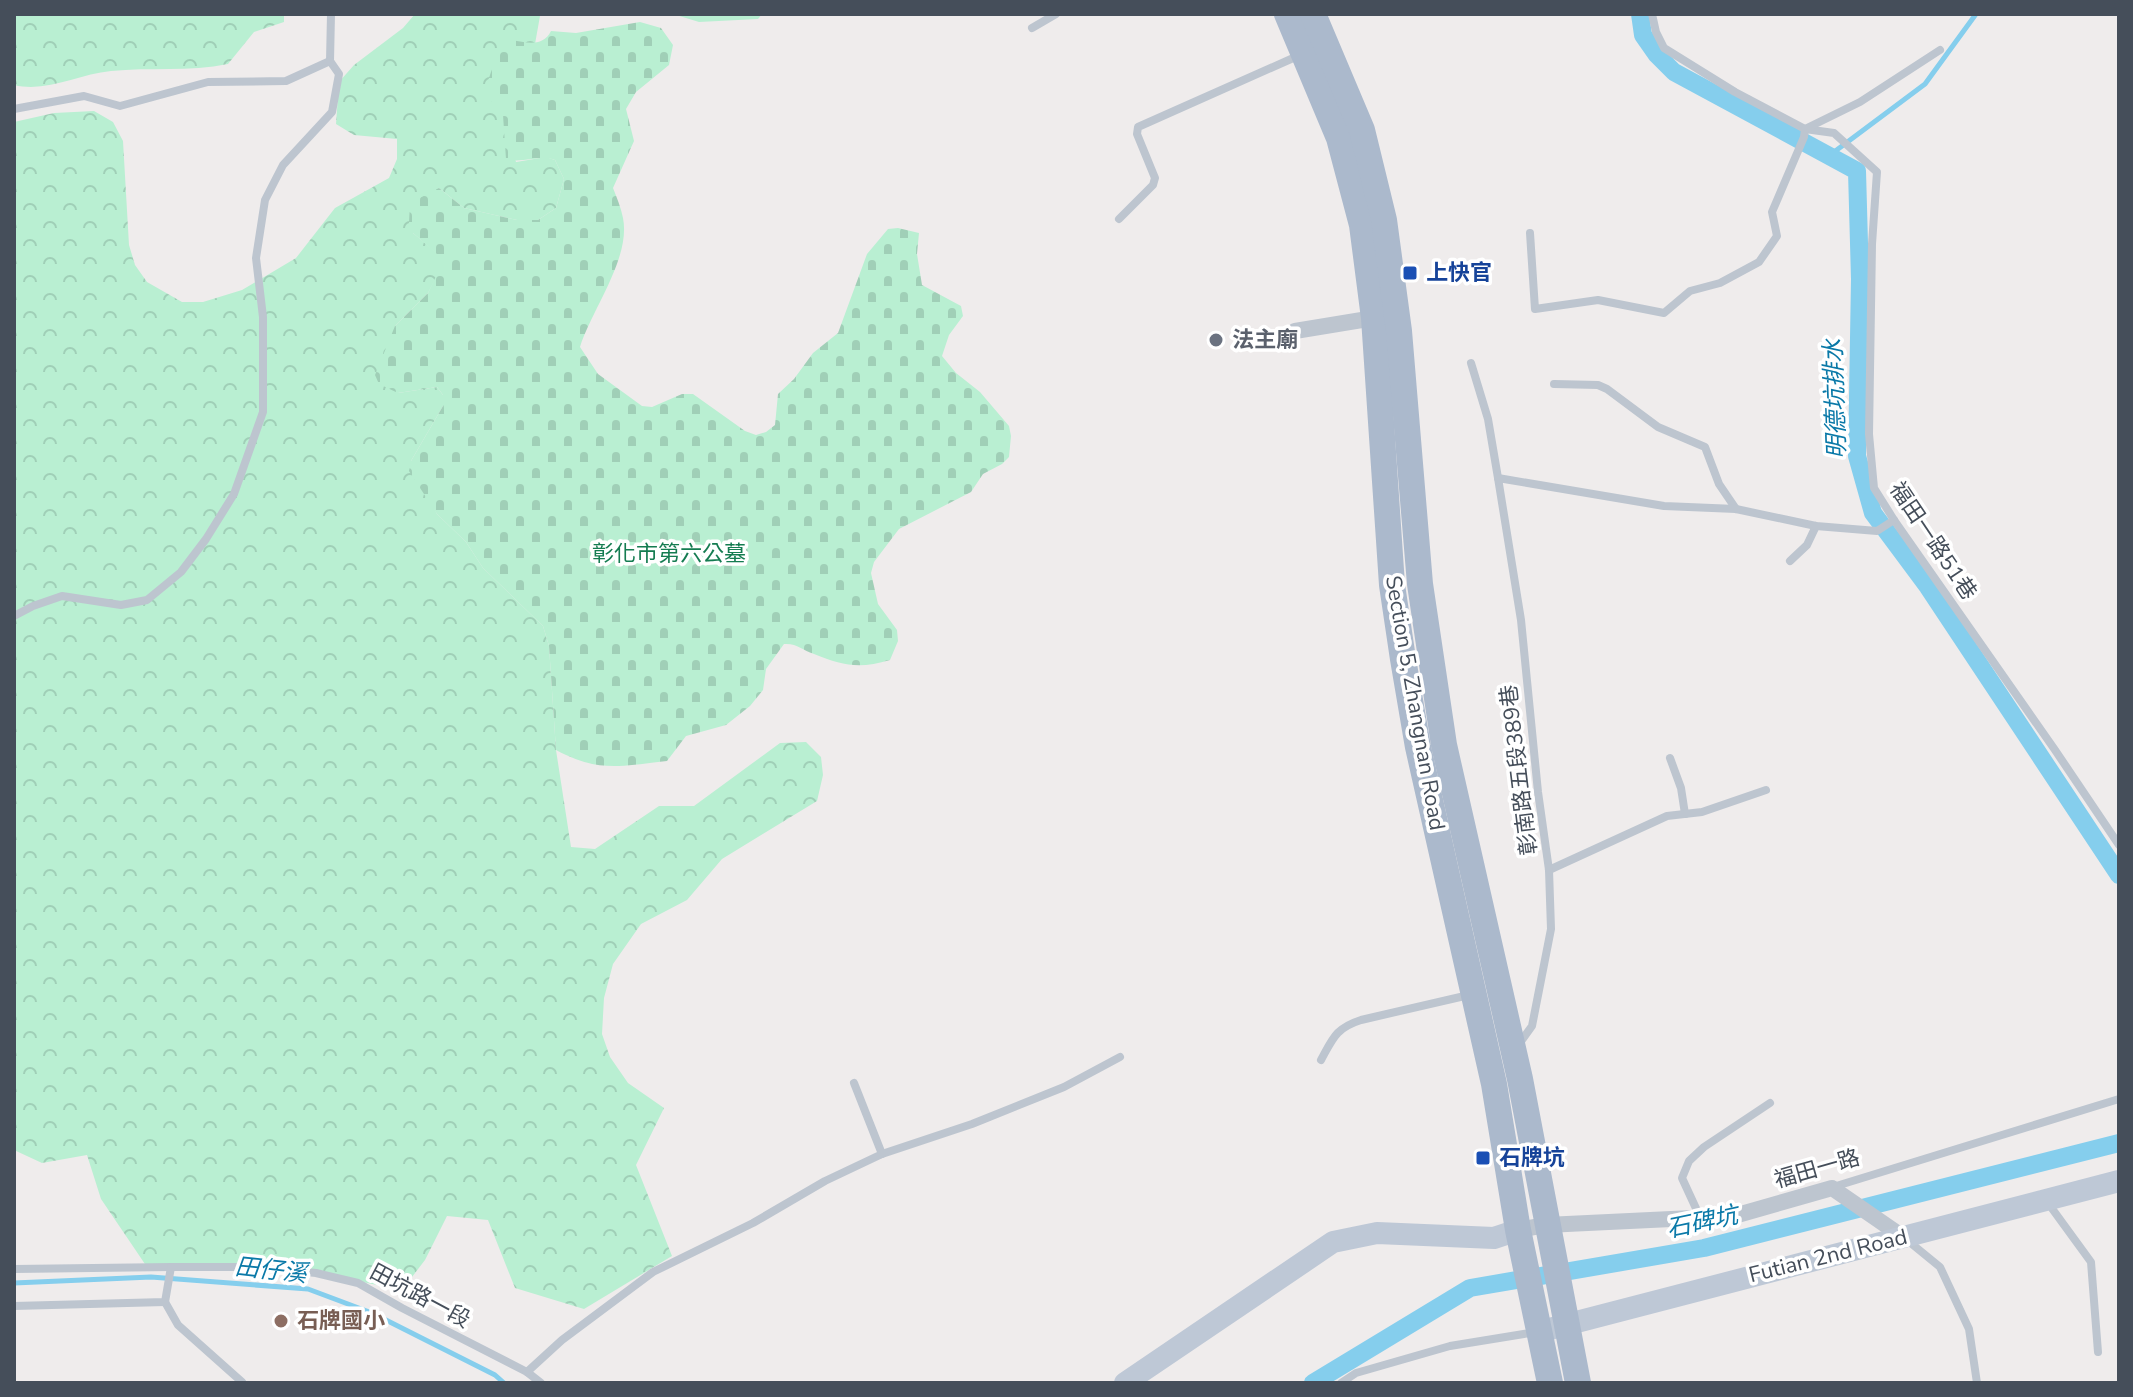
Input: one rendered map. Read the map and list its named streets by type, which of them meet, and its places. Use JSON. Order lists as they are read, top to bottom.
{
  "streets": {
    "main road": ["Section 5, Zhangnan Road"],
    "street": ["福田一路", "Futian 2nd Road"],
    "lane": ["福田一路51巷", "彰南路五段389巷", "田坑路一段"]
  },
  "crossings": [
    ["Section 5, Zhangnan Road", "彰南路五段389巷"],
    ["Section 5, Zhangnan Road", "福田一路"],
    ["Section 5, Zhangnan Road", "Futian 2nd Road"]
  ],
  "water": ["明德坑排水", "石碑坑", "田仔溪"],
  "parks": ["彰化市第六公墓"],
  "places": {
    "transit": ["上快官", "石牌坑"],
    "other": ["法主廟", "石牌國小"]
  }
}
